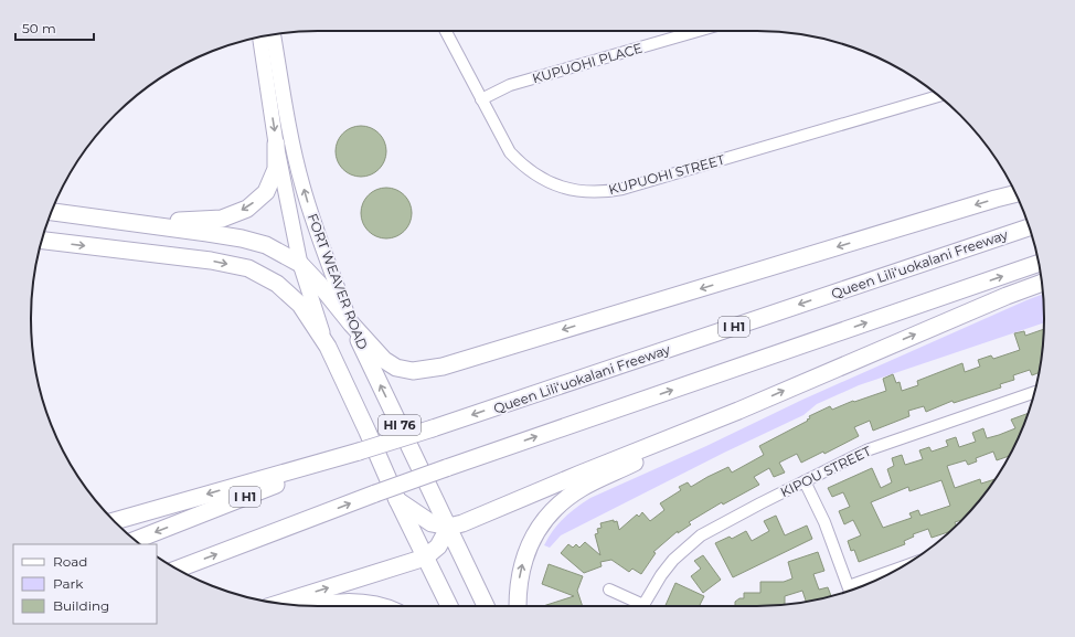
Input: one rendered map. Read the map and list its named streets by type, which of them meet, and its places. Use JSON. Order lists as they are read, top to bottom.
{
  "streets": {
    "highway": [
      "Queen Liliʻuokalani Freeway",
      "FORT WEAVER ROAD",
      "I H1",
      "HI 76"
    ],
    "street": ["KUPUOHI PLACE", "KUPUOHI STREET", "KIPOU STREET"]
  },
  "crossings": [
    ["KUPUOHI PLACE", "KUPUOHI STREET"]
  ],
  "legend": ["Road", "Park", "Building"],
  "scale_bar": "50 m"
}
